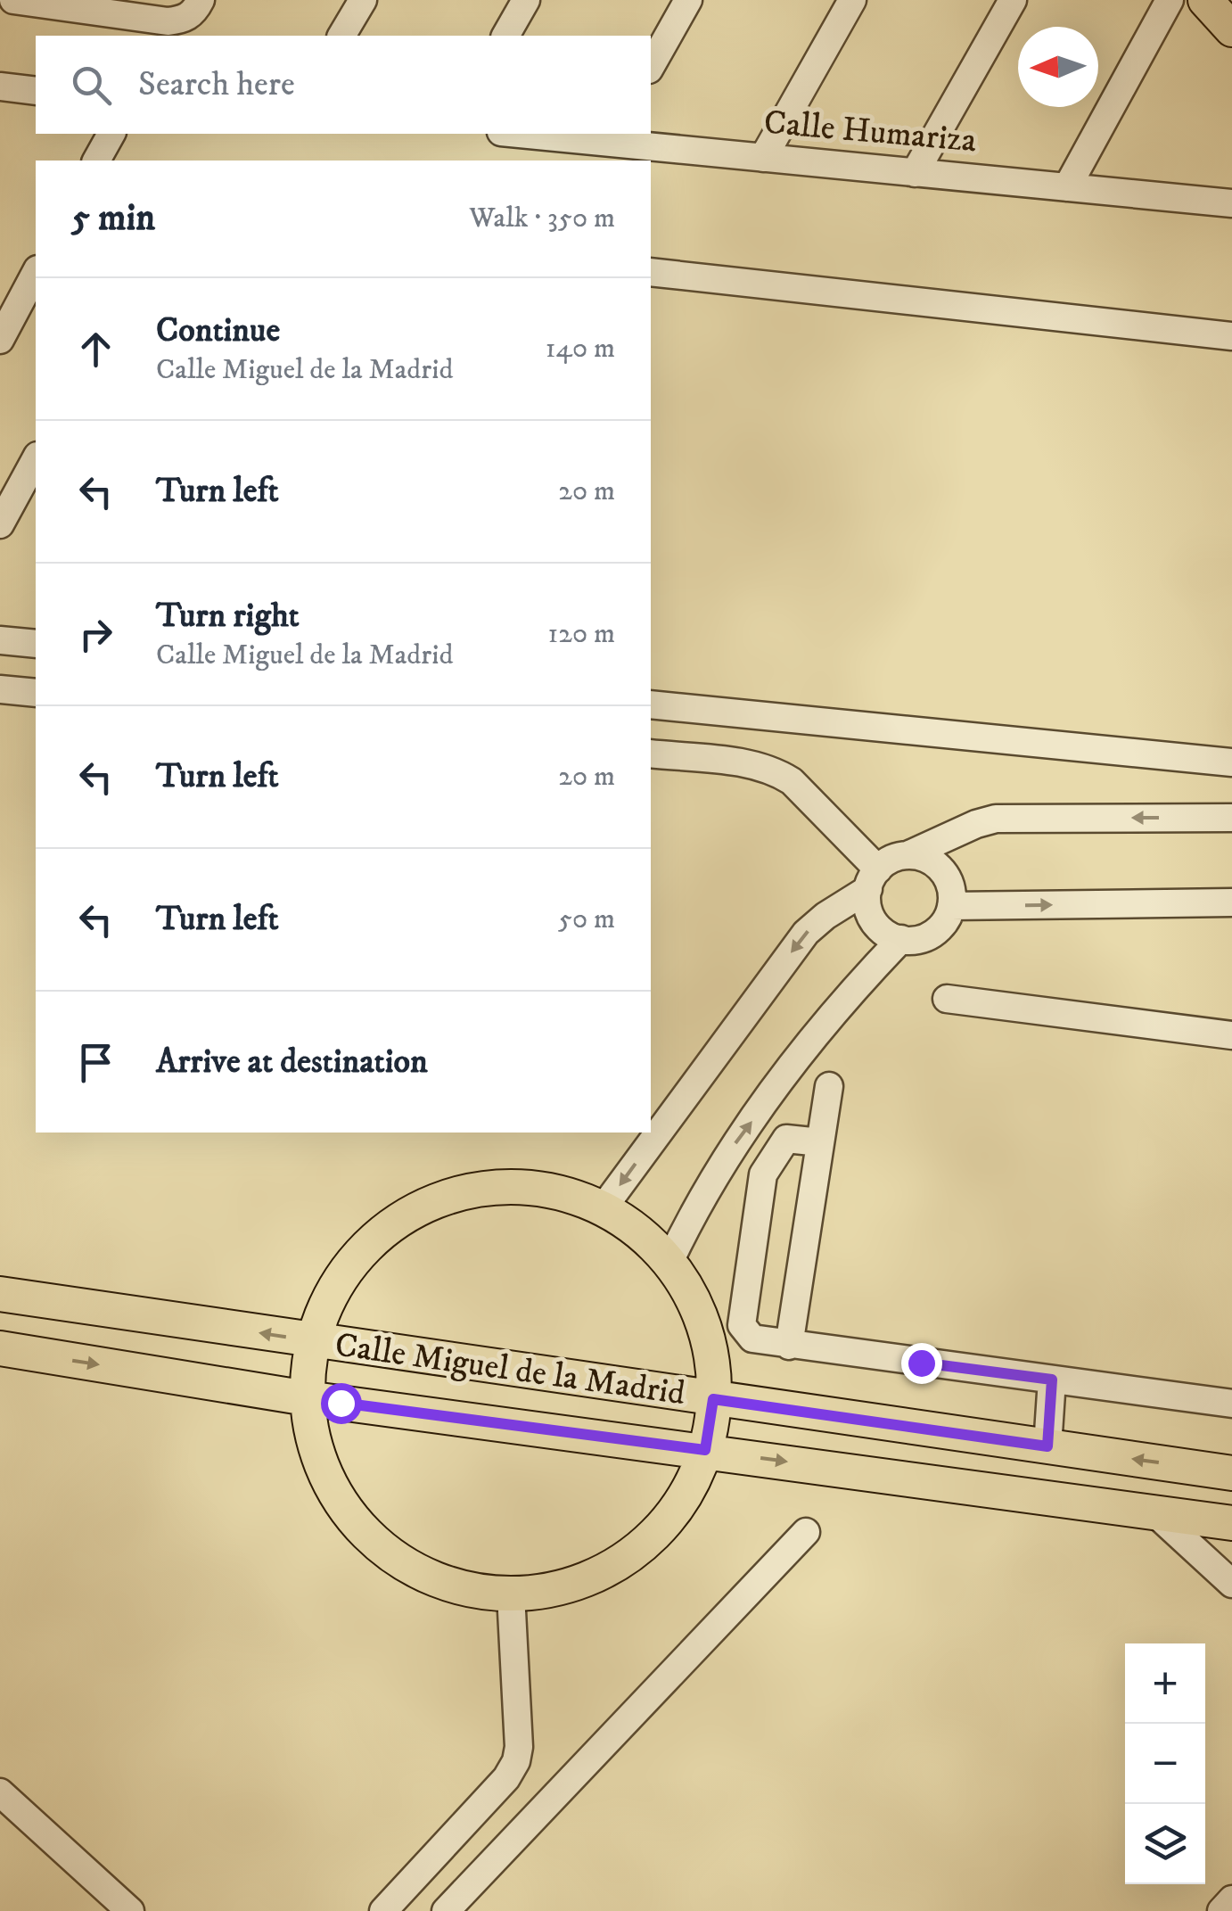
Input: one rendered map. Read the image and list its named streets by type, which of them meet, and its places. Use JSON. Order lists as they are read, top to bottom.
{
  "streets": {
    "main road": ["Calle Miguel de la Madrid"],
    "street": ["Calle Humariza"]
  },
  "north": "left",
  "page": {
    "search": "Search here",
    "heading": ["5 min", "Walk · 350 m"],
    "list": [
      ["Continue", "Calle Miguel de la Madrid", "140 m"],
      ["Turn left", "20 m"],
      ["Turn right", "Calle Miguel de la Madrid", "120 m"],
      ["Turn left", "20 m"],
      ["Turn left", "50 m"],
      "Arrive at destination"
    ],
    "map_buttons": ["+", "−"]
  }
}
